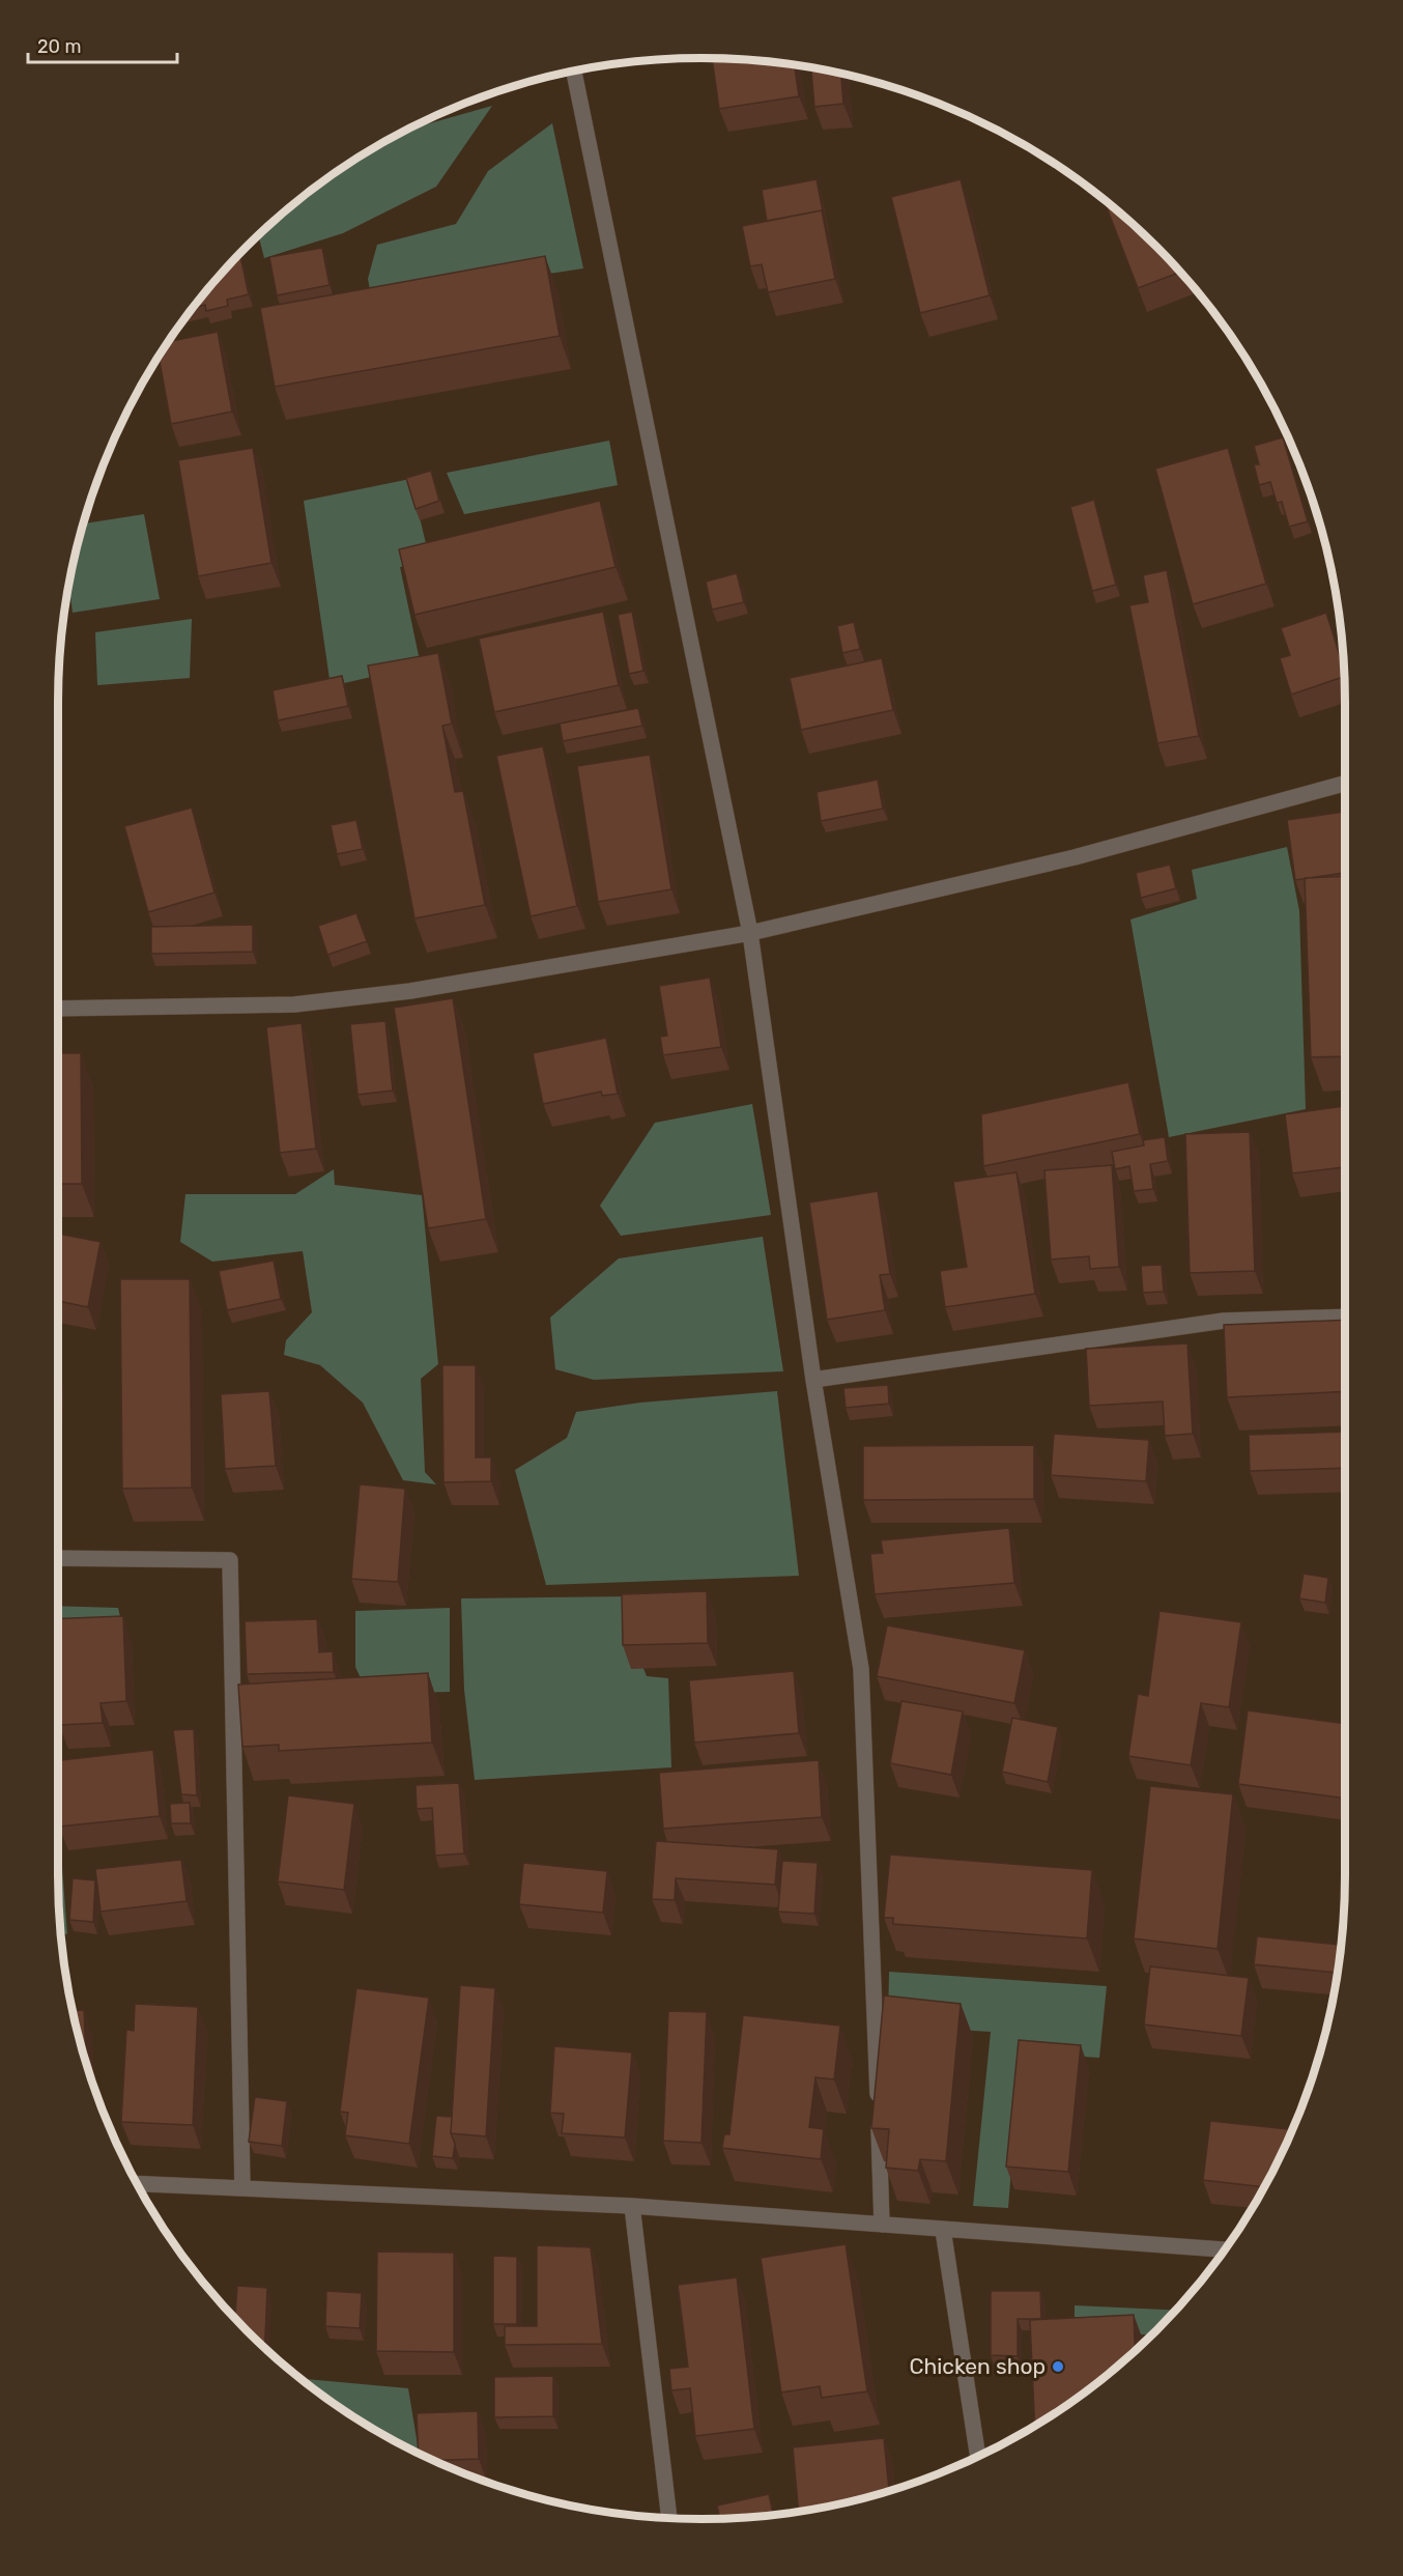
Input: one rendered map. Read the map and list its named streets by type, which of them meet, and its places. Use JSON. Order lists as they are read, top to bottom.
{
  "places": ["Chicken shop"],
  "scale_bar": "20 m"
}
